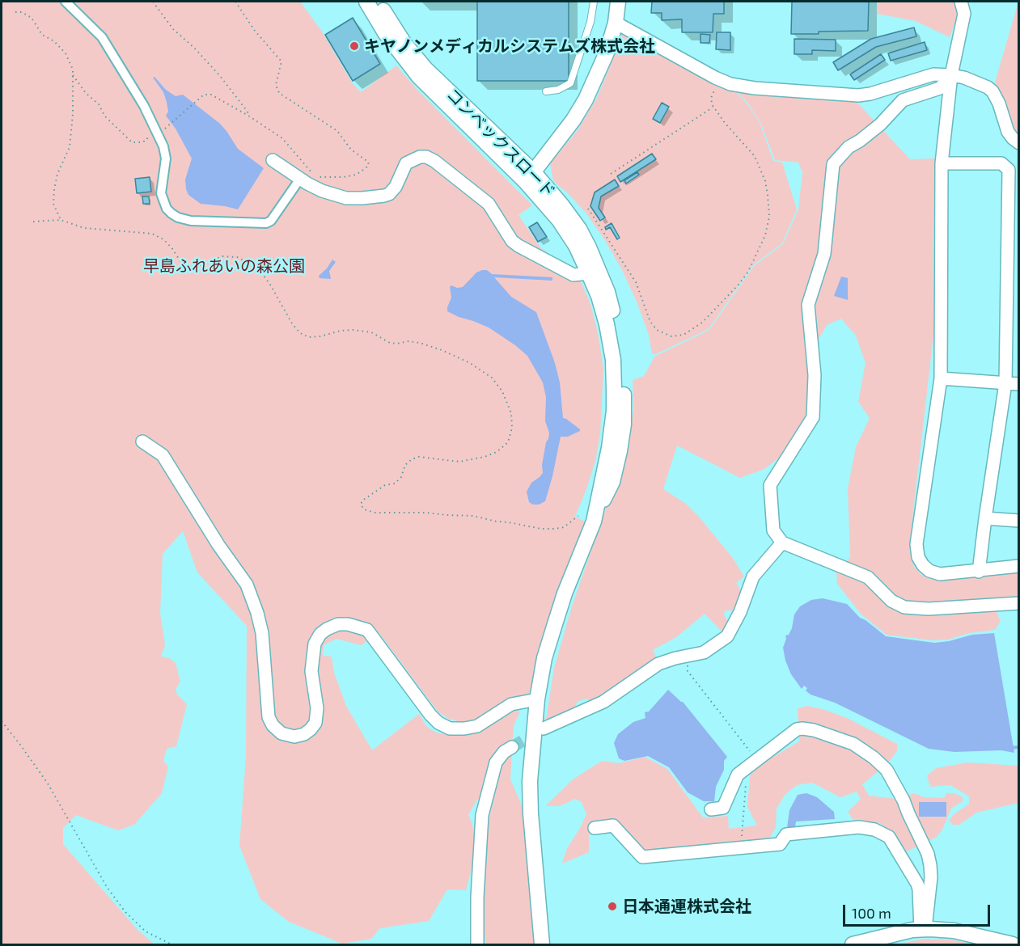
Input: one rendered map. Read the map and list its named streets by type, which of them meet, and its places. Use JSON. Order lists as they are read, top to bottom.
{
  "streets": {
    "street": ["コンベックスロード"]
  },
  "parks": ["早島ふれあいの森公園"],
  "places": ["キヤノンメディカルシステムズ株式会社", "日本通運株式会社"],
  "scale_bar": "100 m"
}
